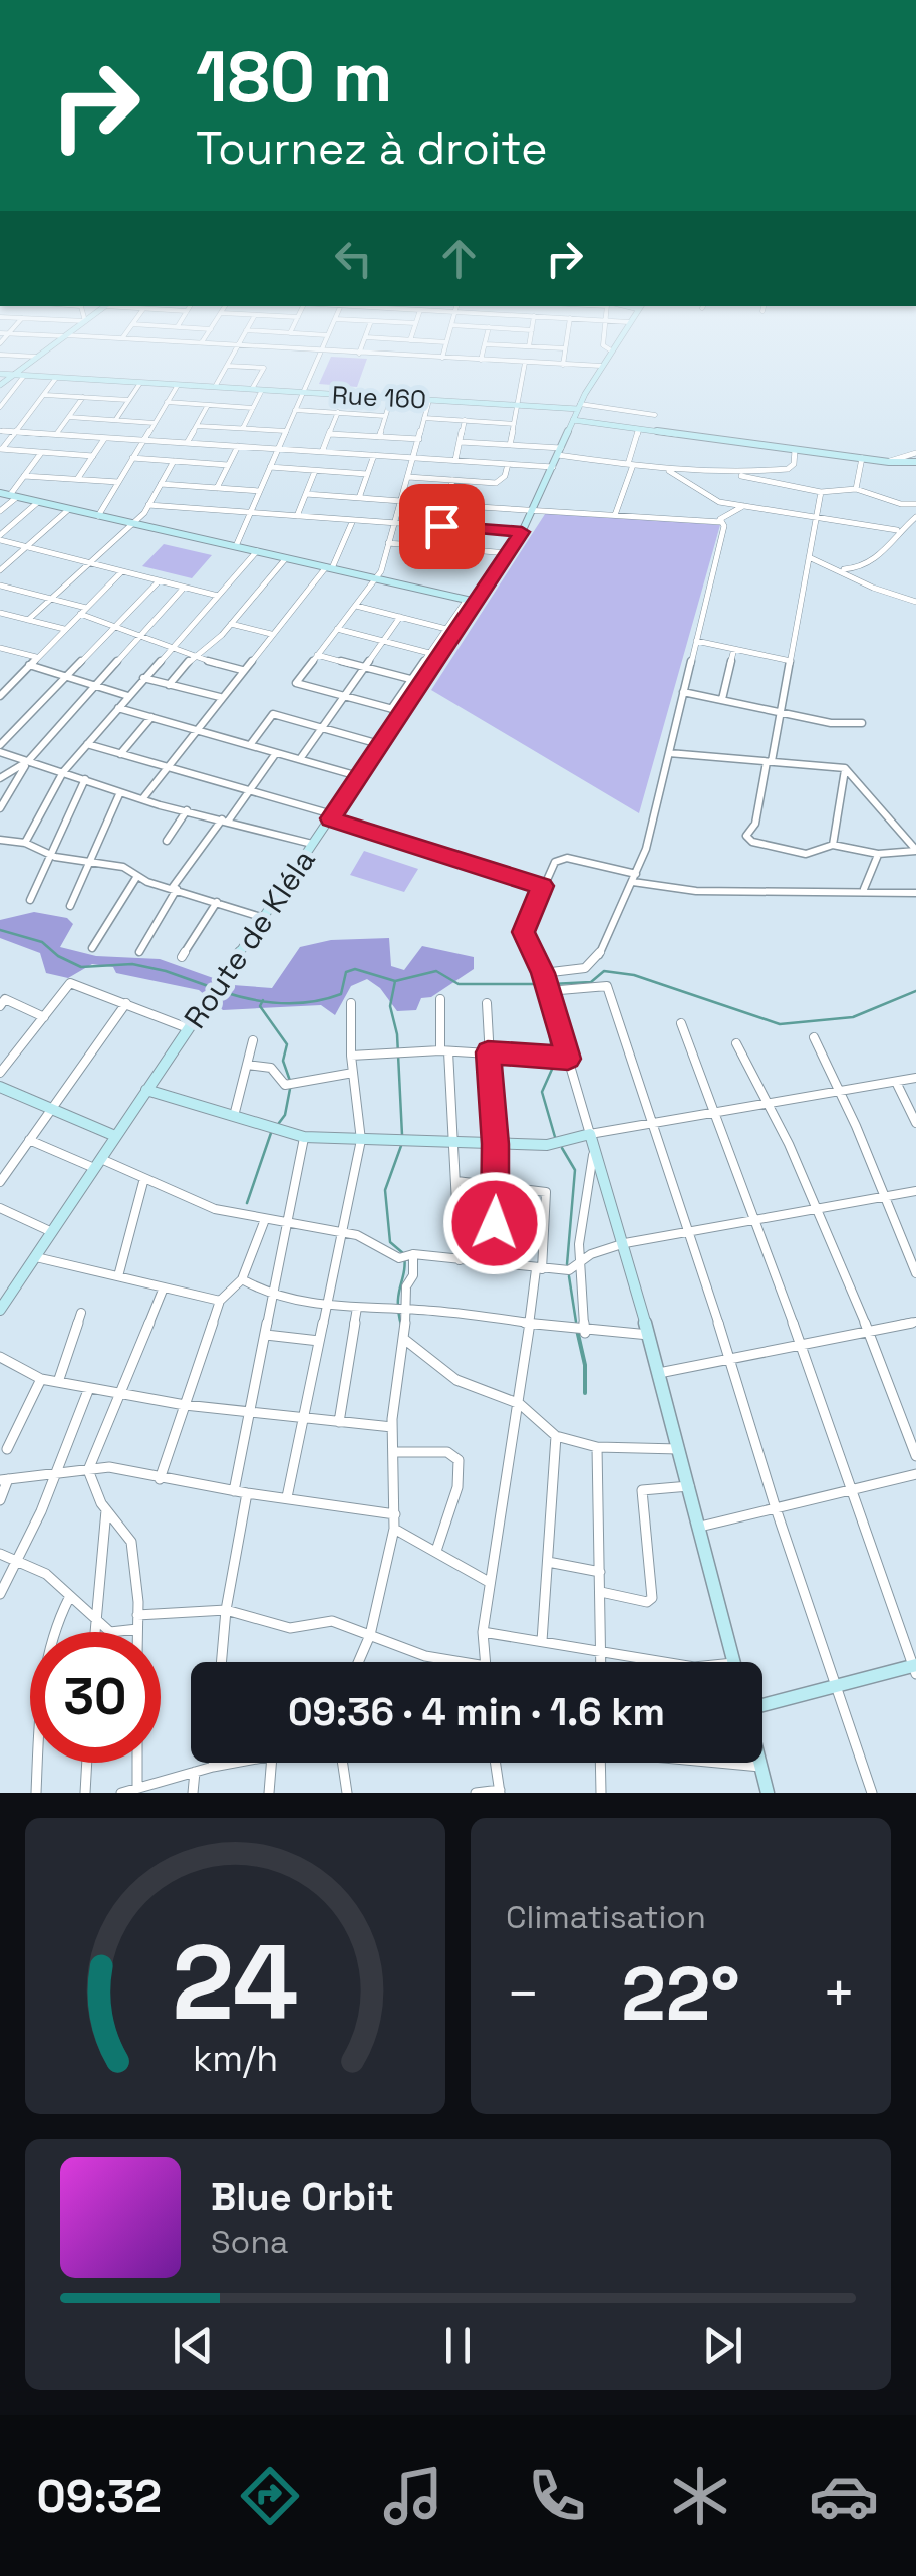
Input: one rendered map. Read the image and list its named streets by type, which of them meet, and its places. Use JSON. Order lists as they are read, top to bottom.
{
  "streets": {
    "street": ["Rue 160", "Route de Kléla"]
  },
  "crossings": [
    ["Rue 160", "Route de Kléla"]
  ],
  "page": {
    "turn": ["180 m", "Tournez à droite"],
    "limit": "30",
    "trip": "09:36 · 4 min · 1.6 km",
    "tile": "Climatisation",
    "heat": ["−", "22°", "+"],
    "song": ["Blue Orbit", "Sona"],
    "tabs": "09:32",
    "gauge": ["24", "km/h"]
  }
}
